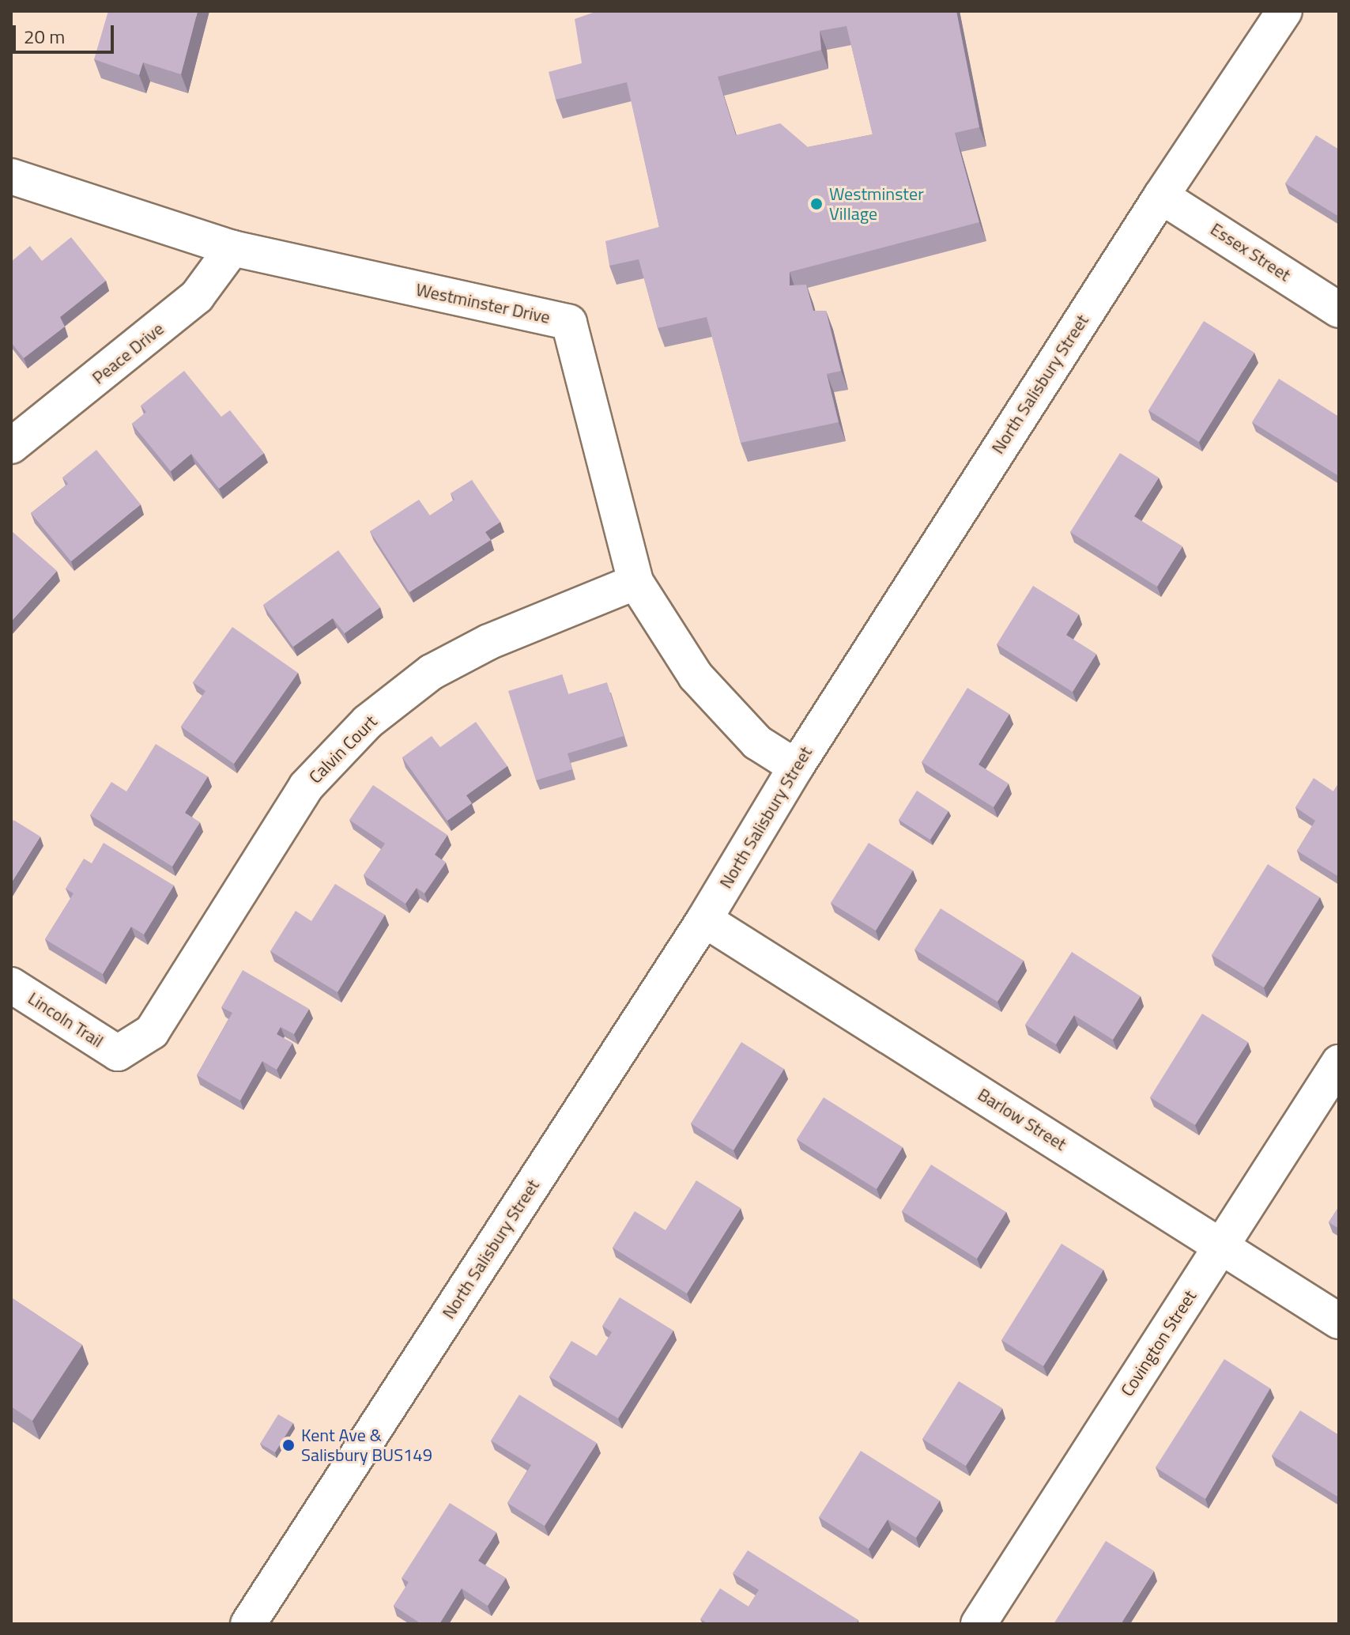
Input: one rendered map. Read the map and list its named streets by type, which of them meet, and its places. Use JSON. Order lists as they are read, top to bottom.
{
  "streets": {
    "street": [
      "Essex Street",
      "Westminster Drive",
      "Peace Drive",
      "North Salisbury Street",
      "Calvin Court",
      "Lincoln Trail",
      "Barlow Street",
      "Covington Street"
    ]
  },
  "crossings": [
    ["Essex Street", "North Salisbury Street"],
    ["Westminster Drive", "Peace Drive"],
    ["Westminster Drive", "North Salisbury Street"],
    ["Westminster Drive", "Calvin Court"],
    ["North Salisbury Street", "Barlow Street"],
    ["Calvin Court", "Lincoln Trail"],
    ["Barlow Street", "Covington Street"]
  ],
  "places": ["Westminster Village", "Kent Ave & Salisbury BUS149"],
  "scale_bar": "20 m"
}
